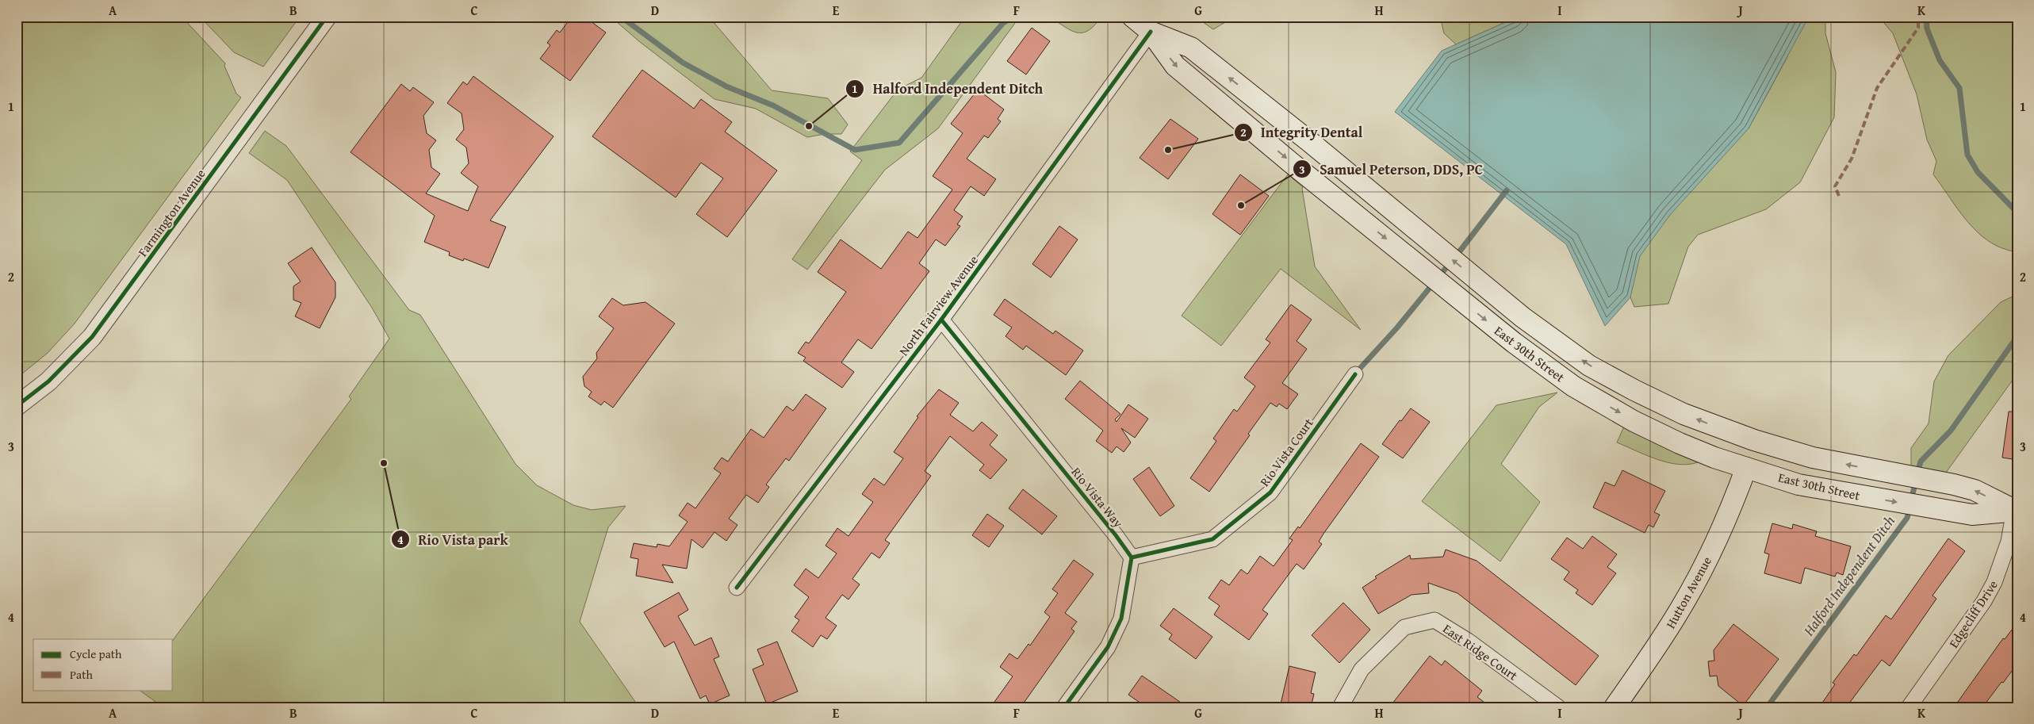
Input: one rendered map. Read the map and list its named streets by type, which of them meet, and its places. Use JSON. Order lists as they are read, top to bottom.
{
  "streets": {
    "main road": ["East 30th Street", "Hutton Avenue"],
    "street": [
      "Farmington Avenue",
      "North Fairview Avenue",
      "Rio Vista Court",
      "Rio Vista Way",
      "Edgecliff Drive",
      "East Ridge Court"
    ]
  },
  "crossings": [
    ["North Fairview Avenue", "East 30th Street"],
    ["North Fairview Avenue", "Rio Vista Way"],
    ["East 30th Street", "Hutton Avenue"],
    ["East 30th Street", "Edgecliff Drive"],
    ["Rio Vista Court", "Rio Vista Way"]
  ],
  "water": ["Halford Independent Ditch"],
  "places": [
    "Halford Independent Ditch",
    "Integrity Dental",
    "Samuel Peterson, DDS, PC",
    "Rio Vista park"
  ],
  "legend": ["Cycle path", "Path"],
  "grid": {
    "columns": [
      "A",
      "B",
      "C",
      "D",
      "E",
      "F",
      "G",
      "H",
      "I",
      "J",
      "K"
    ],
    "rows": [
      "1",
      "2",
      "3",
      "4"
    ]
  }
}
